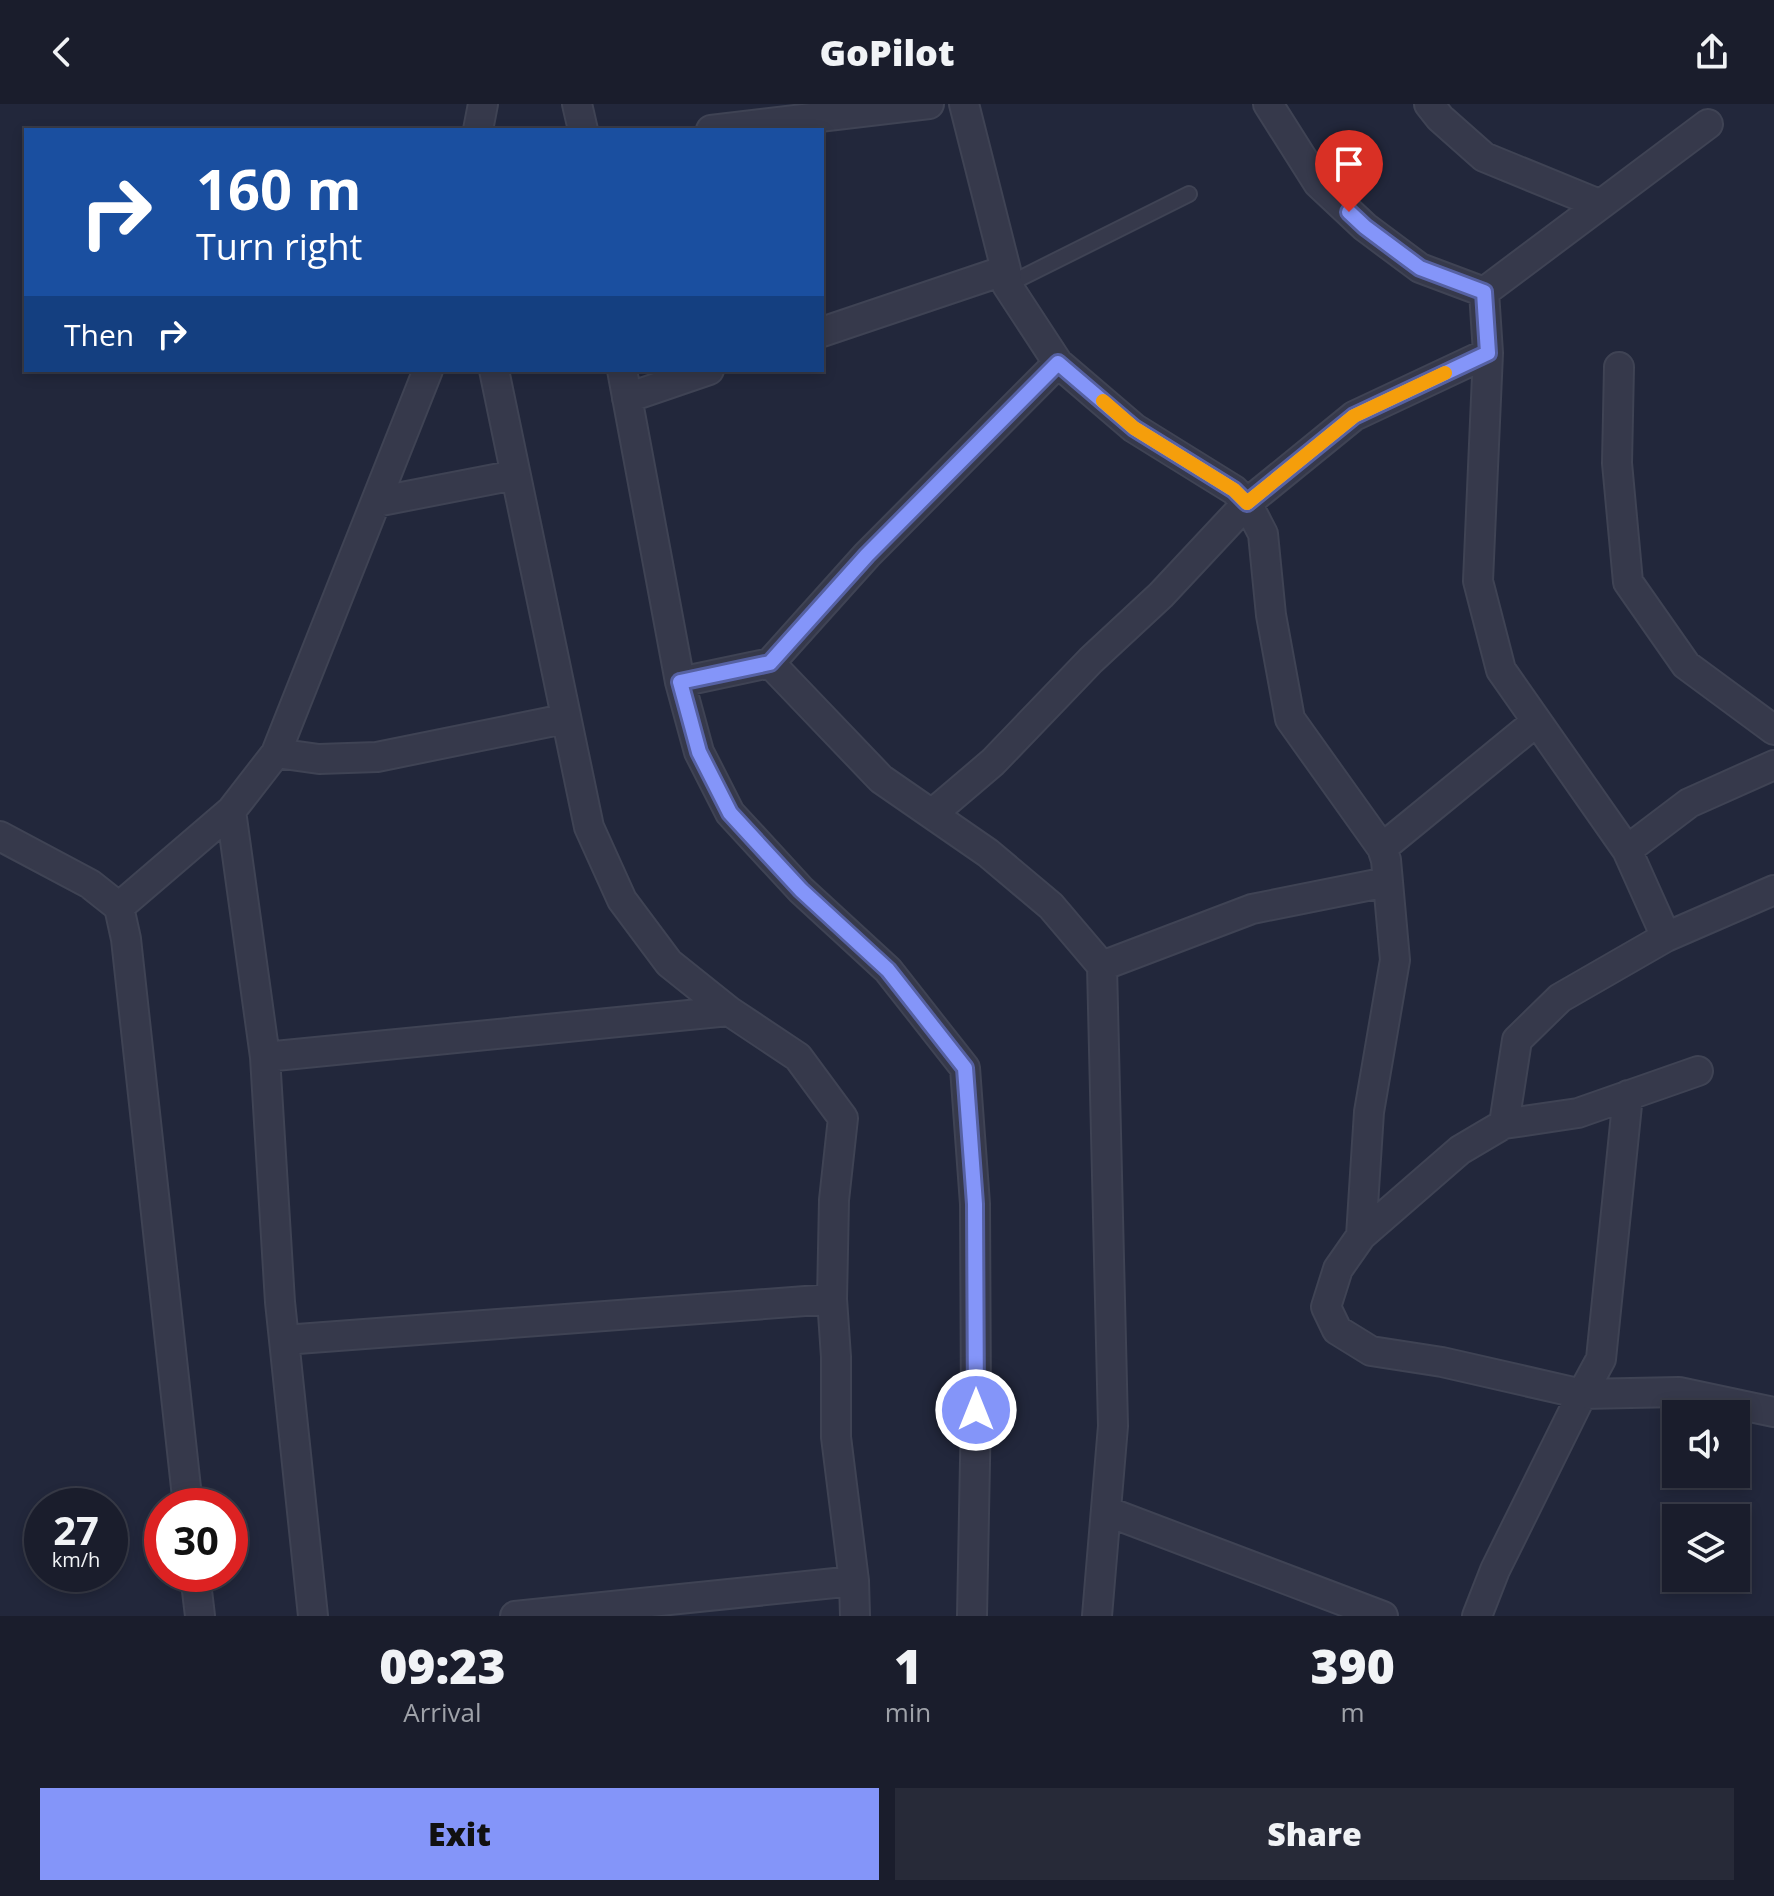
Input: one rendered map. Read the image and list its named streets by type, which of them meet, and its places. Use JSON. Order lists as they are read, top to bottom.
{
  "page": {
    "header": "GoPilot",
    "turn": ["160 m", "Turn right"],
    "then": "Then",
    "speed": "27 km/h",
    "limit": "30",
    "eta": [
      "09:23",
      "Arrival",
      "1",
      "min",
      "390",
      "m"
    ],
    "buttons": ["Exit", "Share"]
  }
}
